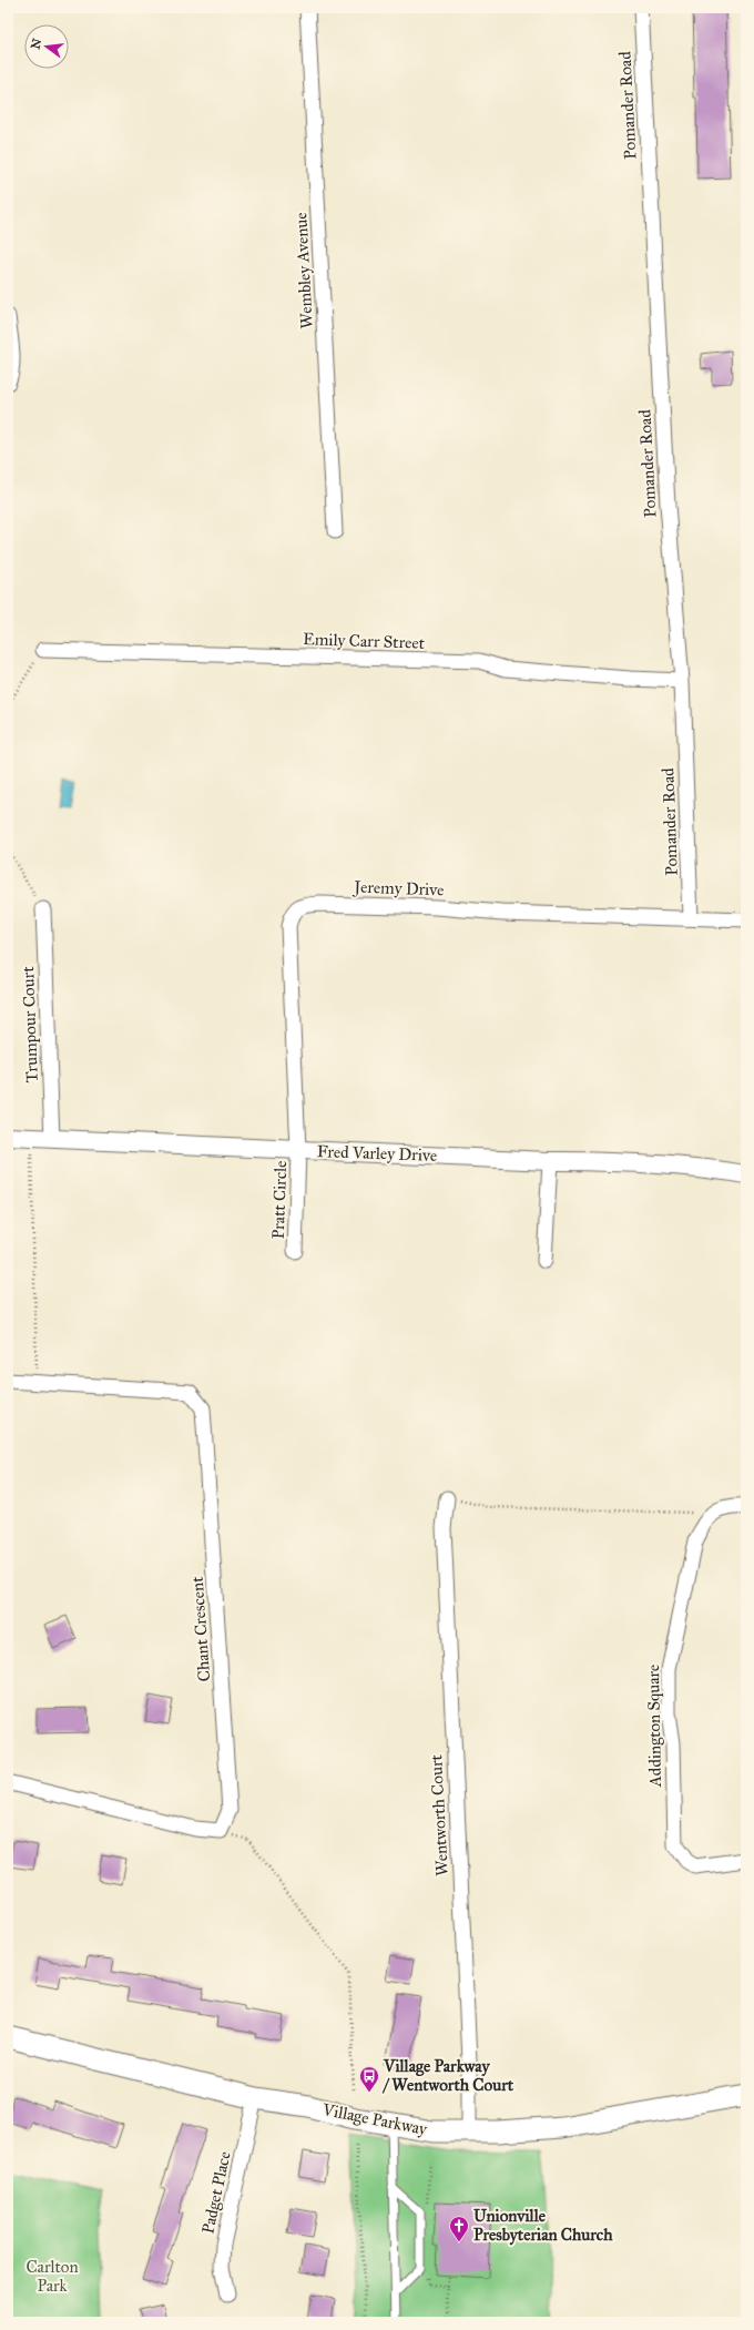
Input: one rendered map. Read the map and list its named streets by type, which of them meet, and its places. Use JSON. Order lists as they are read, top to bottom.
{
  "streets": {
    "main road": ["Village Parkway"],
    "street": [
      "Pomander Road",
      "Wembley Avenue",
      "Emily Carr Street",
      "Jeremy Drive",
      "Trumpour Court",
      "Fred Varley Drive",
      "Pratt Circle",
      "Chant Crescent",
      "Addington Square",
      "Wentworth Court",
      "Padget Place"
    ]
  },
  "crossings": [
    ["Pomander Road", "Emily Carr Street"],
    ["Pomander Road", "Jeremy Drive"],
    ["Jeremy Drive", "Fred Varley Drive"],
    ["Jeremy Drive", "Pratt Circle"],
    ["Trumpour Court", "Fred Varley Drive"],
    ["Fred Varley Drive", "Pratt Circle"],
    ["Wentworth Court", "Village Parkway"],
    ["Village Parkway", "Padget Place"]
  ],
  "parks": ["Carlton Park"],
  "places": {
    "bus stop": ["Village Parkway / Wentworth Court"],
    "church": ["Unionville Presbyterian Church"]
  },
  "north": "left"
}
